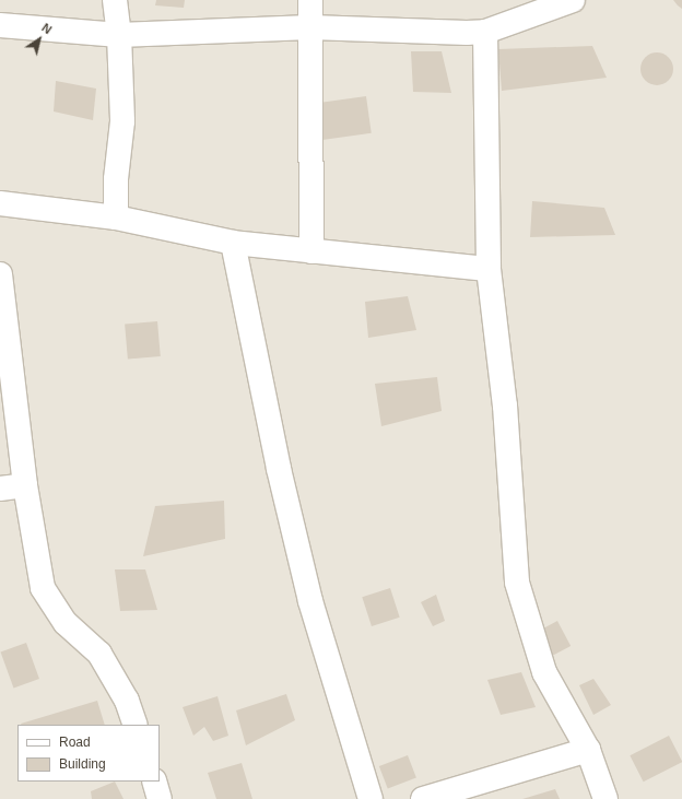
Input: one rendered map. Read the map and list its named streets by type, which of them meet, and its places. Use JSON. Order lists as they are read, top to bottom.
{
  "legend": ["Road", "Building"],
  "north": "top right"
}
